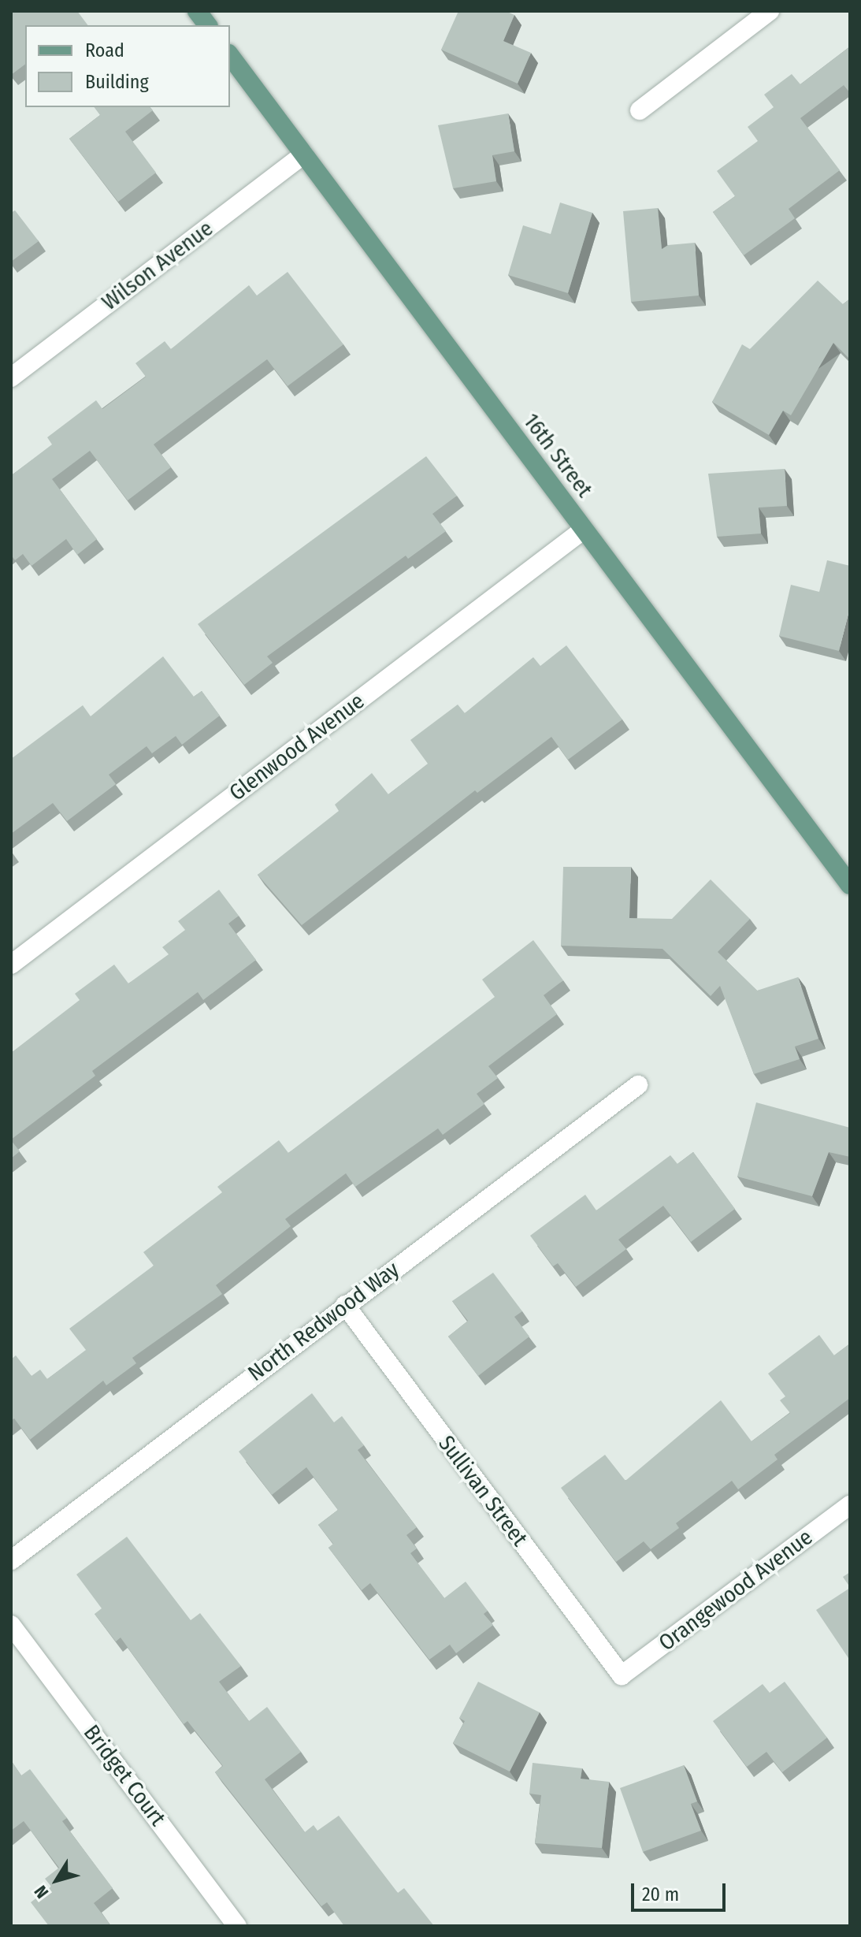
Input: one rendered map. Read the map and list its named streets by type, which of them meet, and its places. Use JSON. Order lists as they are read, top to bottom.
{
  "streets": {
    "main road": ["16th Street"],
    "street": [
      "Wilson Avenue",
      "Glenwood Avenue",
      "North Redwood Way",
      "Sullivan Street",
      "Orangewood Avenue",
      "Bridget Court"
    ]
  },
  "crossings": [
    ["Wilson Avenue", "16th Street"],
    ["16th Street", "Glenwood Avenue"],
    ["North Redwood Way", "Sullivan Street"],
    ["Sullivan Street", "Orangewood Avenue"]
  ],
  "legend": ["Road", "Building"],
  "scale_bar": "20 m",
  "north": "bottom left"
}
